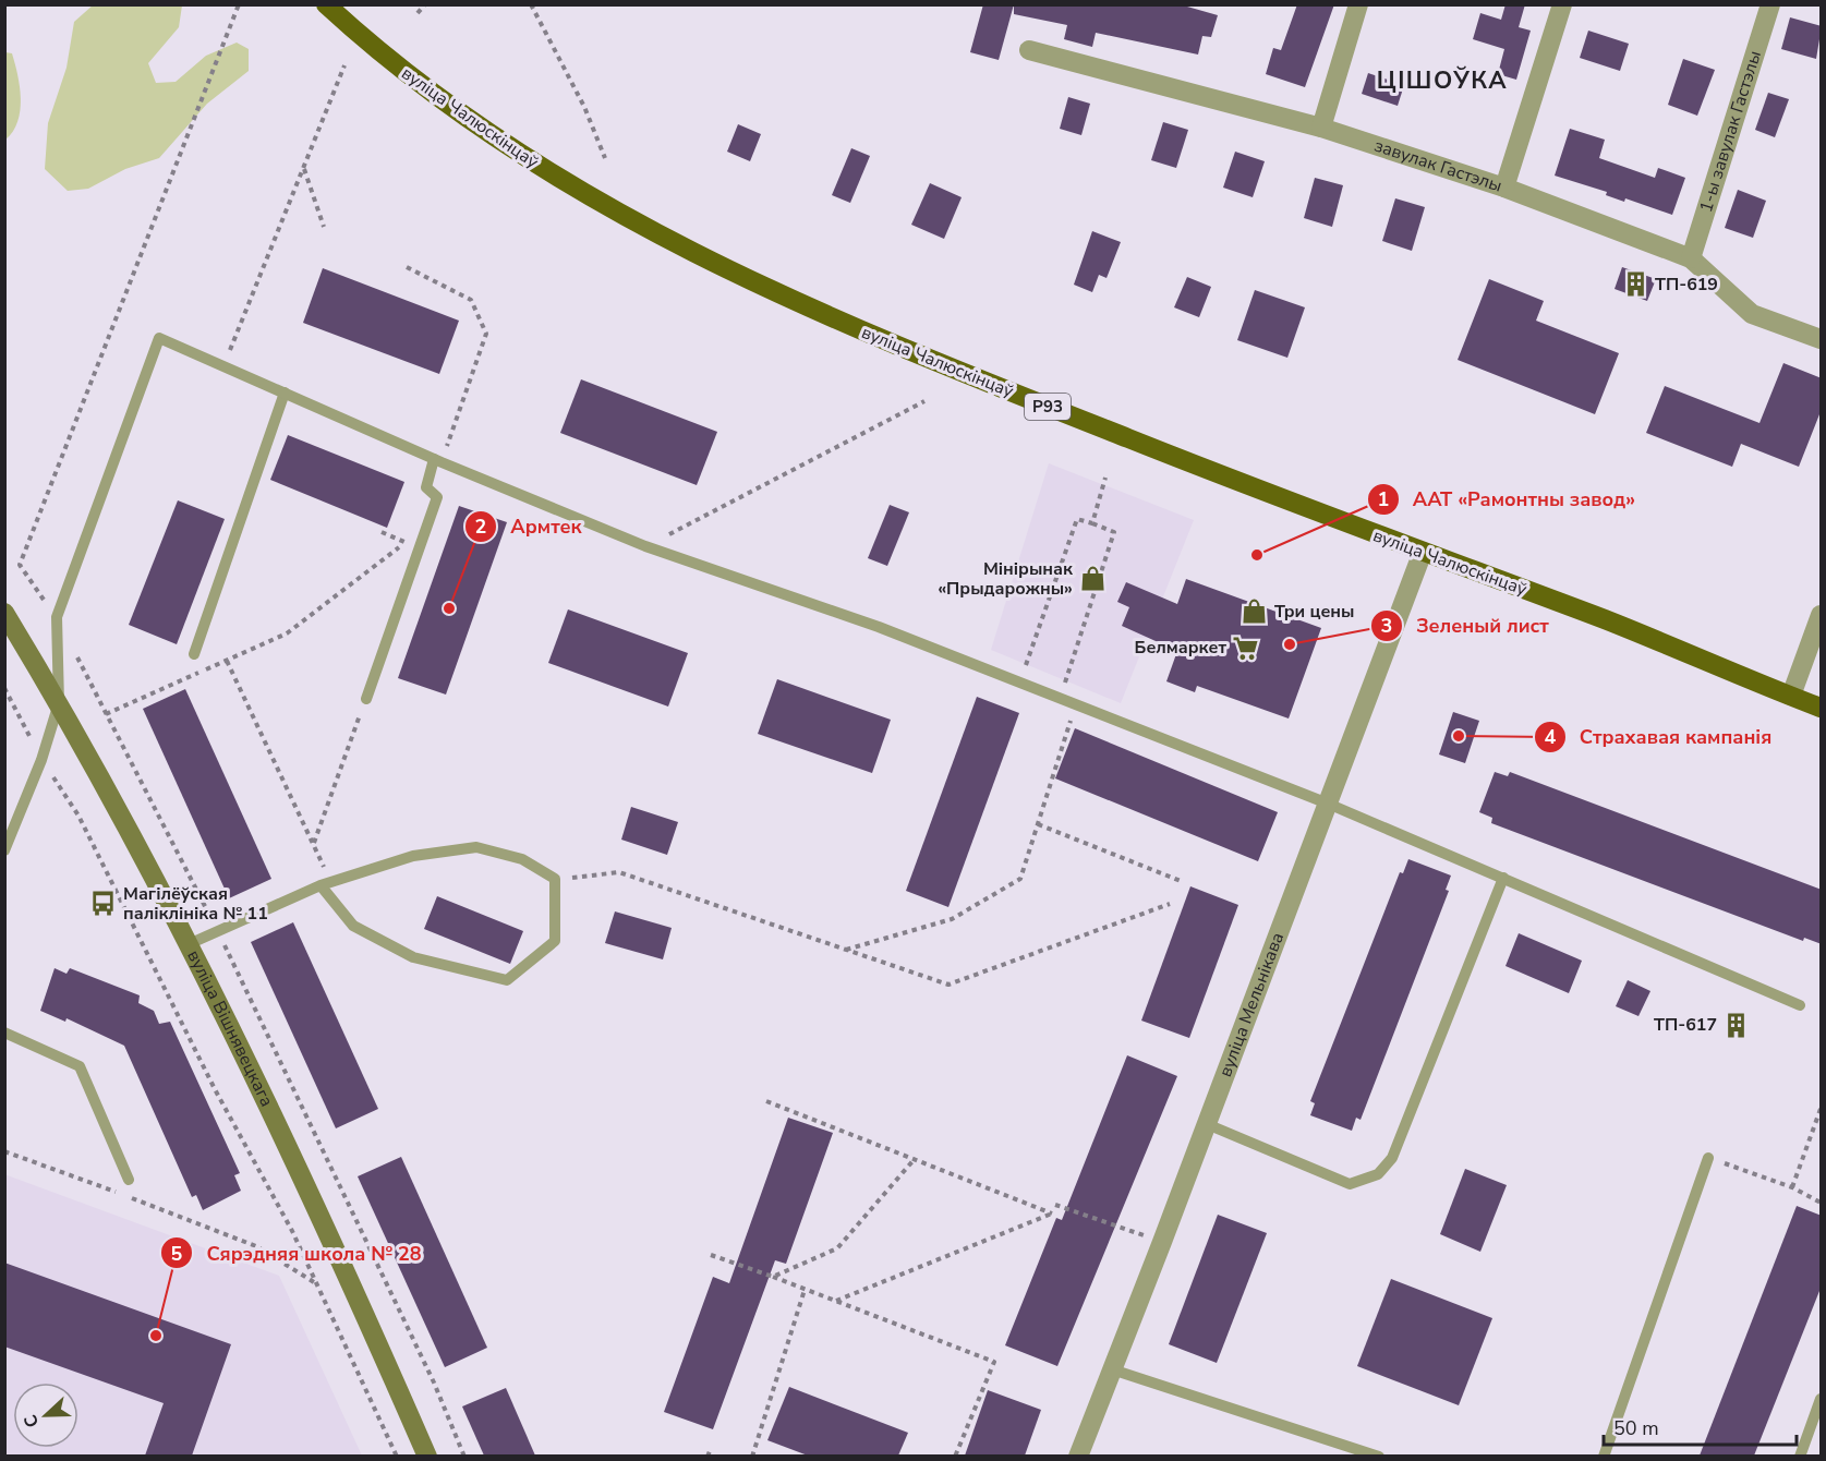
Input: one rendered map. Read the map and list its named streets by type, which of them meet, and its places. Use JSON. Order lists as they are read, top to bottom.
{
  "streets": {
    "main road": ["вуліца Чалюскінцаў", "Р93", "вуліца Вішнявецкага"],
    "street": ["1-ы завулак Гастэлы", "завулак Гастэлы", "вуліца Мельнікава"]
  },
  "crossings": [
    ["вуліца Чалюскінцаў", "вуліца Мельнікава"],
    ["1-ы завулак Гастэлы", "завулак Гастэлы"]
  ],
  "districts": ["ЦІШОЎКА"],
  "places": {
    "building": ["ТП-619", "ТП-617"],
    "other": [
      "ААТ «Рамонтны завод»",
      "Армтек",
      "Зеленый лист",
      "Страхавая кампанія",
      "Сярэдняя школа № 28"
    ],
    "shop": ["Мінірынак «Прыдарожны»", "Три цены"],
    "supermarket": ["Белмаркет"],
    "bus stop": ["Магілёўская паліклініка № 11"]
  },
  "scale_bar": "50 m",
  "north": "left"
}
